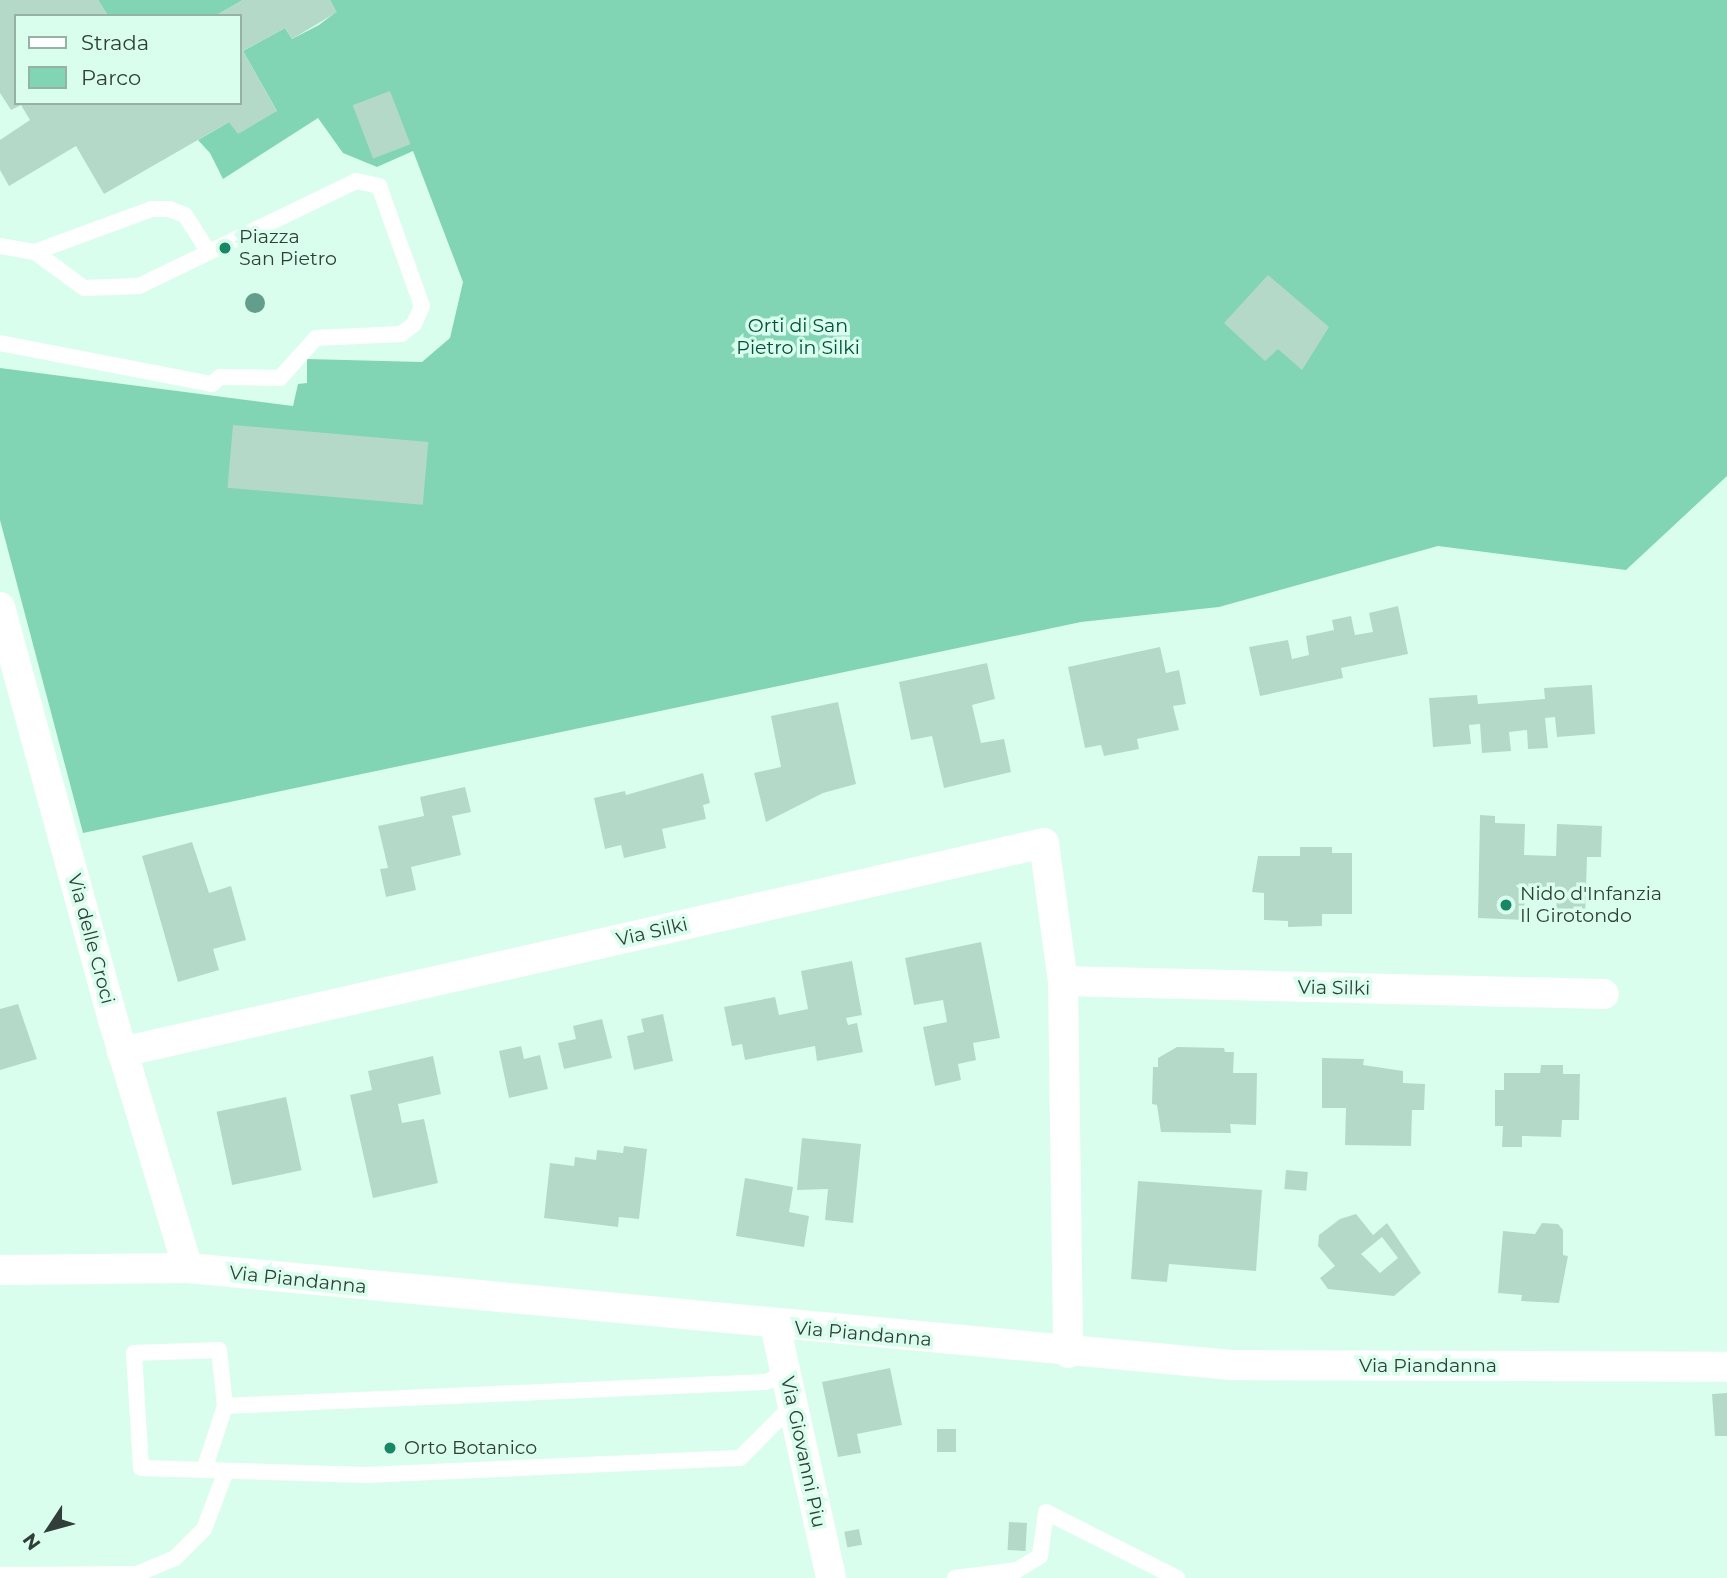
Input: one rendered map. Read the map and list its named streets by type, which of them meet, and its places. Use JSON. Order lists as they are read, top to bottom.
{
  "streets": {
    "street": [
      "Via Silki",
      "Via delle Croci",
      "Via Piandanna",
      "Via Giovanni Piu"
    ]
  },
  "crossings": [
    ["Via Silki", "Via delle Croci"],
    ["Via Silki", "Via Piandanna"],
    ["Via delle Croci", "Via Piandanna"],
    ["Via Piandanna", "Via Giovanni Piu"]
  ],
  "parks": ["Orti di San Pietro in Silki"],
  "places": ["Piazza San Pietro", "Nido d'Infanzia Il Girotondo", "Orto Botanico"],
  "legend": ["Strada", "Parco"],
  "north": "bottom left"
}
